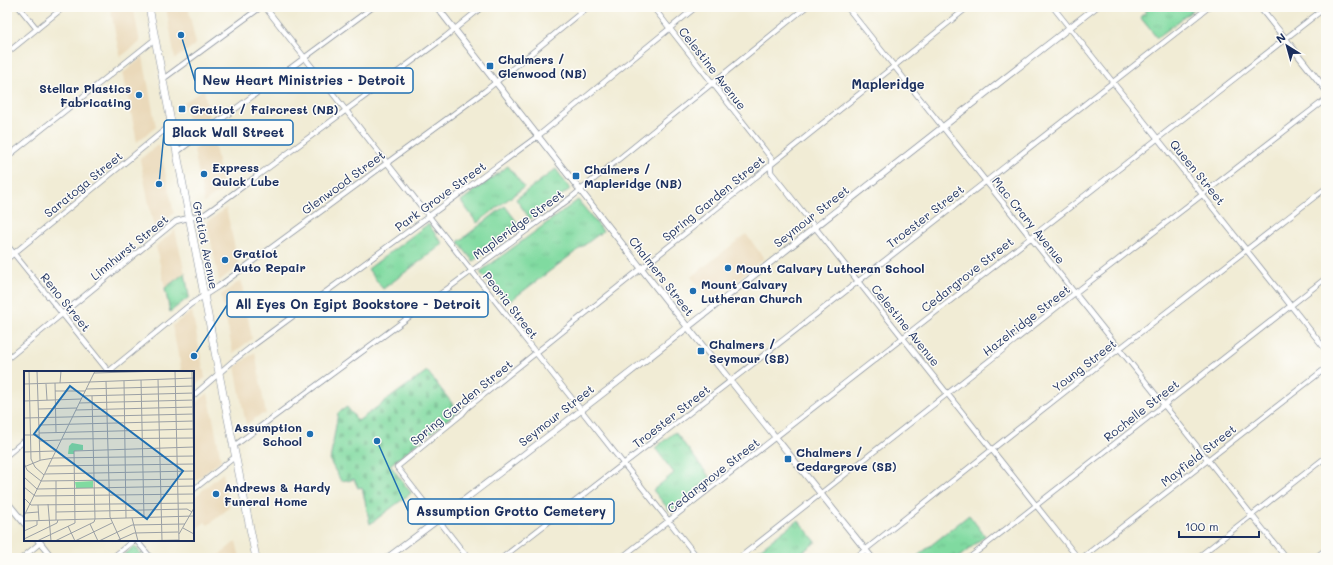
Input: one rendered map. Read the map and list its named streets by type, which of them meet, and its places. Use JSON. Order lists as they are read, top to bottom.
{
  "streets": {
    "main road": ["Gratiot Avenue"],
    "street": [
      "Celestine Avenue",
      "Queen Street",
      "Glenwood Street",
      "Saratoga Street",
      "Park Grove Street",
      "Spring Garden Street",
      "Seymour Street",
      "Troester Street",
      "Mac Crary Avenue",
      "Mapleridge Street",
      "Linnhurst Street",
      "Cedargrove Street",
      "Chalmers Street",
      "Reno Street",
      "Peoria Street",
      "Hazelridge Street",
      "Young Street",
      "Rochelle Street",
      "Mayfield Street"
    ]
  },
  "crossings": [
    ["Celestine Avenue", "Park Grove Street"],
    ["Celestine Avenue", "Spring Garden Street"],
    ["Celestine Avenue", "Seymour Street"],
    ["Celestine Avenue", "Troester Street"],
    ["Celestine Avenue", "Mapleridge Street"],
    ["Celestine Avenue", "Cedargrove Street"],
    ["Celestine Avenue", "Hazelridge Street"],
    ["Celestine Avenue", "Young Street"],
    ["Celestine Avenue", "Rochelle Street"],
    ["Queen Street", "Seymour Street"],
    ["Queen Street", "Troester Street"],
    ["Queen Street", "Cedargrove Street"],
    ["Queen Street", "Hazelridge Street"],
    ["Queen Street", "Young Street"],
    ["Queen Street", "Rochelle Street"],
    ["Glenwood Street", "Gratiot Avenue"],
    ["Glenwood Street", "Chalmers Street"],
    ["Glenwood Street", "Peoria Street"],
    ["Saratoga Street", "Gratiot Avenue"],
    ["Saratoga Street", "Reno Street"],
    ["Park Grove Street", "Gratiot Avenue"],
    ["Park Grove Street", "Chalmers Street"],
    ["Park Grove Street", "Peoria Street"],
    ["Spring Garden Street", "Seymour Street"],
    ["Spring Garden Street", "Mac Crary Avenue"],
    ["Spring Garden Street", "Chalmers Street"],
    ["Spring Garden Street", "Peoria Street"],
    ["Seymour Street", "Mac Crary Avenue"],
    ["Seymour Street", "Chalmers Street"],
    ["Seymour Street", "Peoria Street"],
    ["Troester Street", "Mac Crary Avenue"],
    ["Troester Street", "Chalmers Street"],
    ["Troester Street", "Peoria Street"],
    ["Mac Crary Avenue", "Cedargrove Street"],
    ["Mac Crary Avenue", "Hazelridge Street"],
    ["Mac Crary Avenue", "Young Street"],
    ["Mac Crary Avenue", "Rochelle Street"],
    ["Mac Crary Avenue", "Mayfield Street"],
    ["Mapleridge Street", "Gratiot Avenue"],
    ["Mapleridge Street", "Chalmers Street"],
    ["Mapleridge Street", "Peoria Street"],
    ["Gratiot Avenue", "Linnhurst Street"],
    ["Linnhurst Street", "Chalmers Street"],
    ["Linnhurst Street", "Reno Street"],
    ["Linnhurst Street", "Peoria Street"],
    ["Cedargrove Street", "Chalmers Street"],
    ["Cedargrove Street", "Peoria Street"],
    ["Chalmers Street", "Hazelridge Street"],
    ["Chalmers Street", "Young Street"]
  ],
  "districts": ["Mapleridge"],
  "places": {
    "other": [
      "New Heart Ministries - Detroit",
      "Stellar Plastics Fabricating",
      "Express Quick Lube",
      "Black Wall Street",
      "Gratiot Auto Repair",
      "Mount Calvary Lutheran School",
      "Mount Calvary Lutheran Church",
      "All Eyes On Egipt Bookstore - Detroit",
      "Assumption School",
      "Assumption Grotto Cemetery",
      "Andrews & Hardy Funeral Home"
    ],
    "transit": [
      "Chalmers / Glenwood (NB)",
      "Gratiot / Faircrest (NB)",
      "Chalmers / Mapleridge (NB)",
      "Chalmers / Seymour (SB)",
      "Chalmers / Cedargrove (SB)"
    ]
  },
  "scale_bar": "100 m",
  "north": "top left"
}
